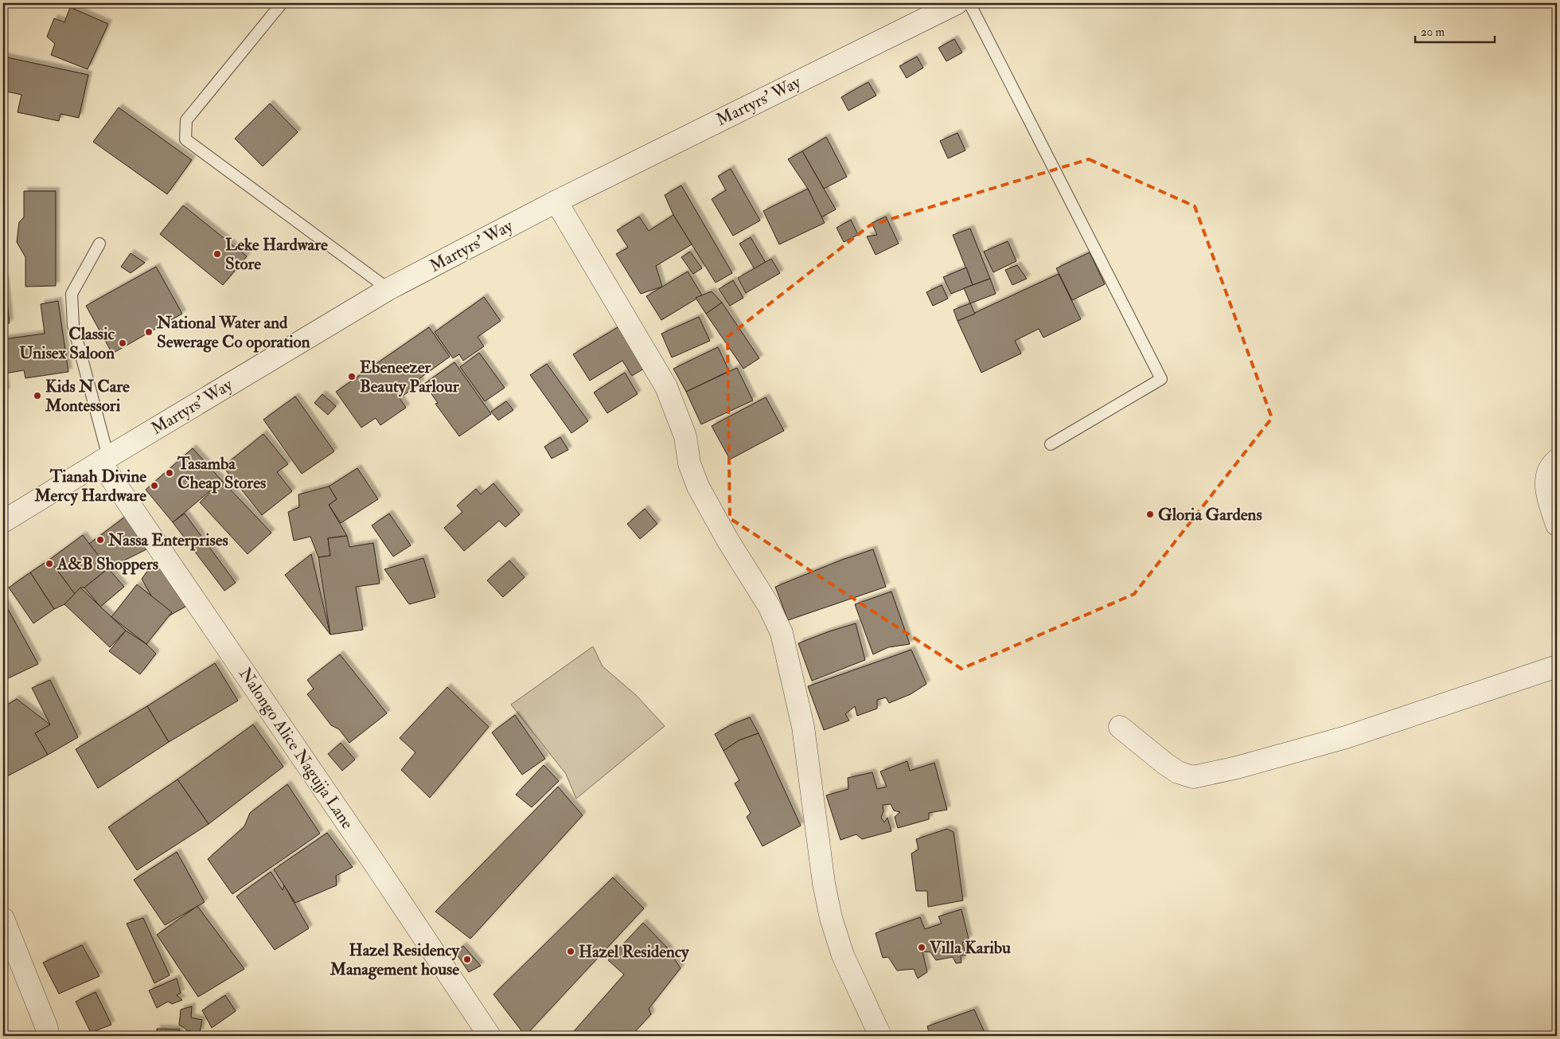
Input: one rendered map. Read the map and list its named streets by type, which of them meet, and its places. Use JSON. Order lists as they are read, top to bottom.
{
  "streets": {
    "street": ["Martyrs' Way", "Nalongo Alice Nagujja Lane"]
  },
  "crossings": [
    ["Martyrs' Way", "Nalongo Alice Nagujja Lane"]
  ],
  "places": [
    "Leke Hardware Store",
    "National Water and Sewerage Co oporation",
    "Classic Unisex Saloon",
    "Ebeneezer Beauty Parlour",
    "Kids N Care Montessori",
    "Tasamba Cheap Stores",
    "Tianah Divine Mercy Hardware",
    "Gloria Gardens",
    "Nassa Enterprises",
    "A&B Shoppers",
    "Villa Karibu",
    "Hazel Residency",
    "Hazel Residency Management house"
  ],
  "scale_bar": "20 m"
}
